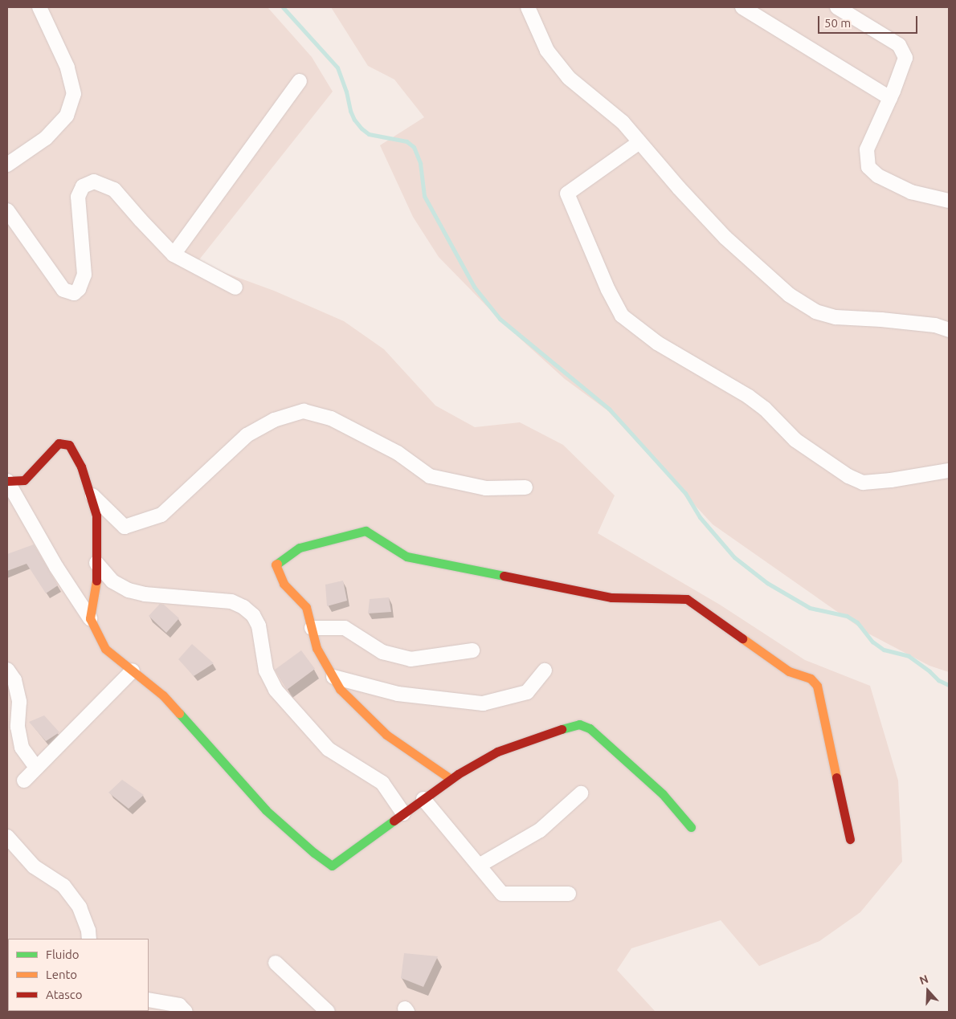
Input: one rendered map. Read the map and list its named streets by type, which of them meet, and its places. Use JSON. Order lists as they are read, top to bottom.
{
  "legend": ["Fluido", "Lento", "Atasco"],
  "scale_bar": "50 m",
  "north": "top"
}
